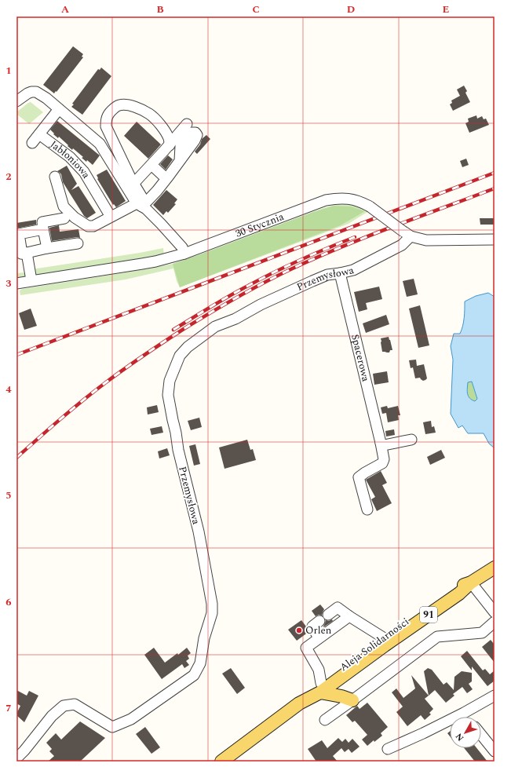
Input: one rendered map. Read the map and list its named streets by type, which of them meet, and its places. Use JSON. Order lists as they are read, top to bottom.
{
  "streets": {
    "main road": ["91", "Aleja Solidarności"],
    "street": [
      "Jabłoniowa",
      "30 Stycznia",
      "Przemysłowa",
      "Spacerowa"
    ]
  },
  "crossings": [
    ["30 Stycznia", "Przemysłowa"],
    ["Przemysłowa", "Spacerowa"]
  ],
  "places": ["Orlen"],
  "north": "bottom left",
  "grid": {
    "columns": [
      "A",
      "B",
      "C",
      "D",
      "E"
    ],
    "rows": [
      "1",
      "2",
      "3",
      "4",
      "5",
      "6",
      "7"
    ]
  }
}
